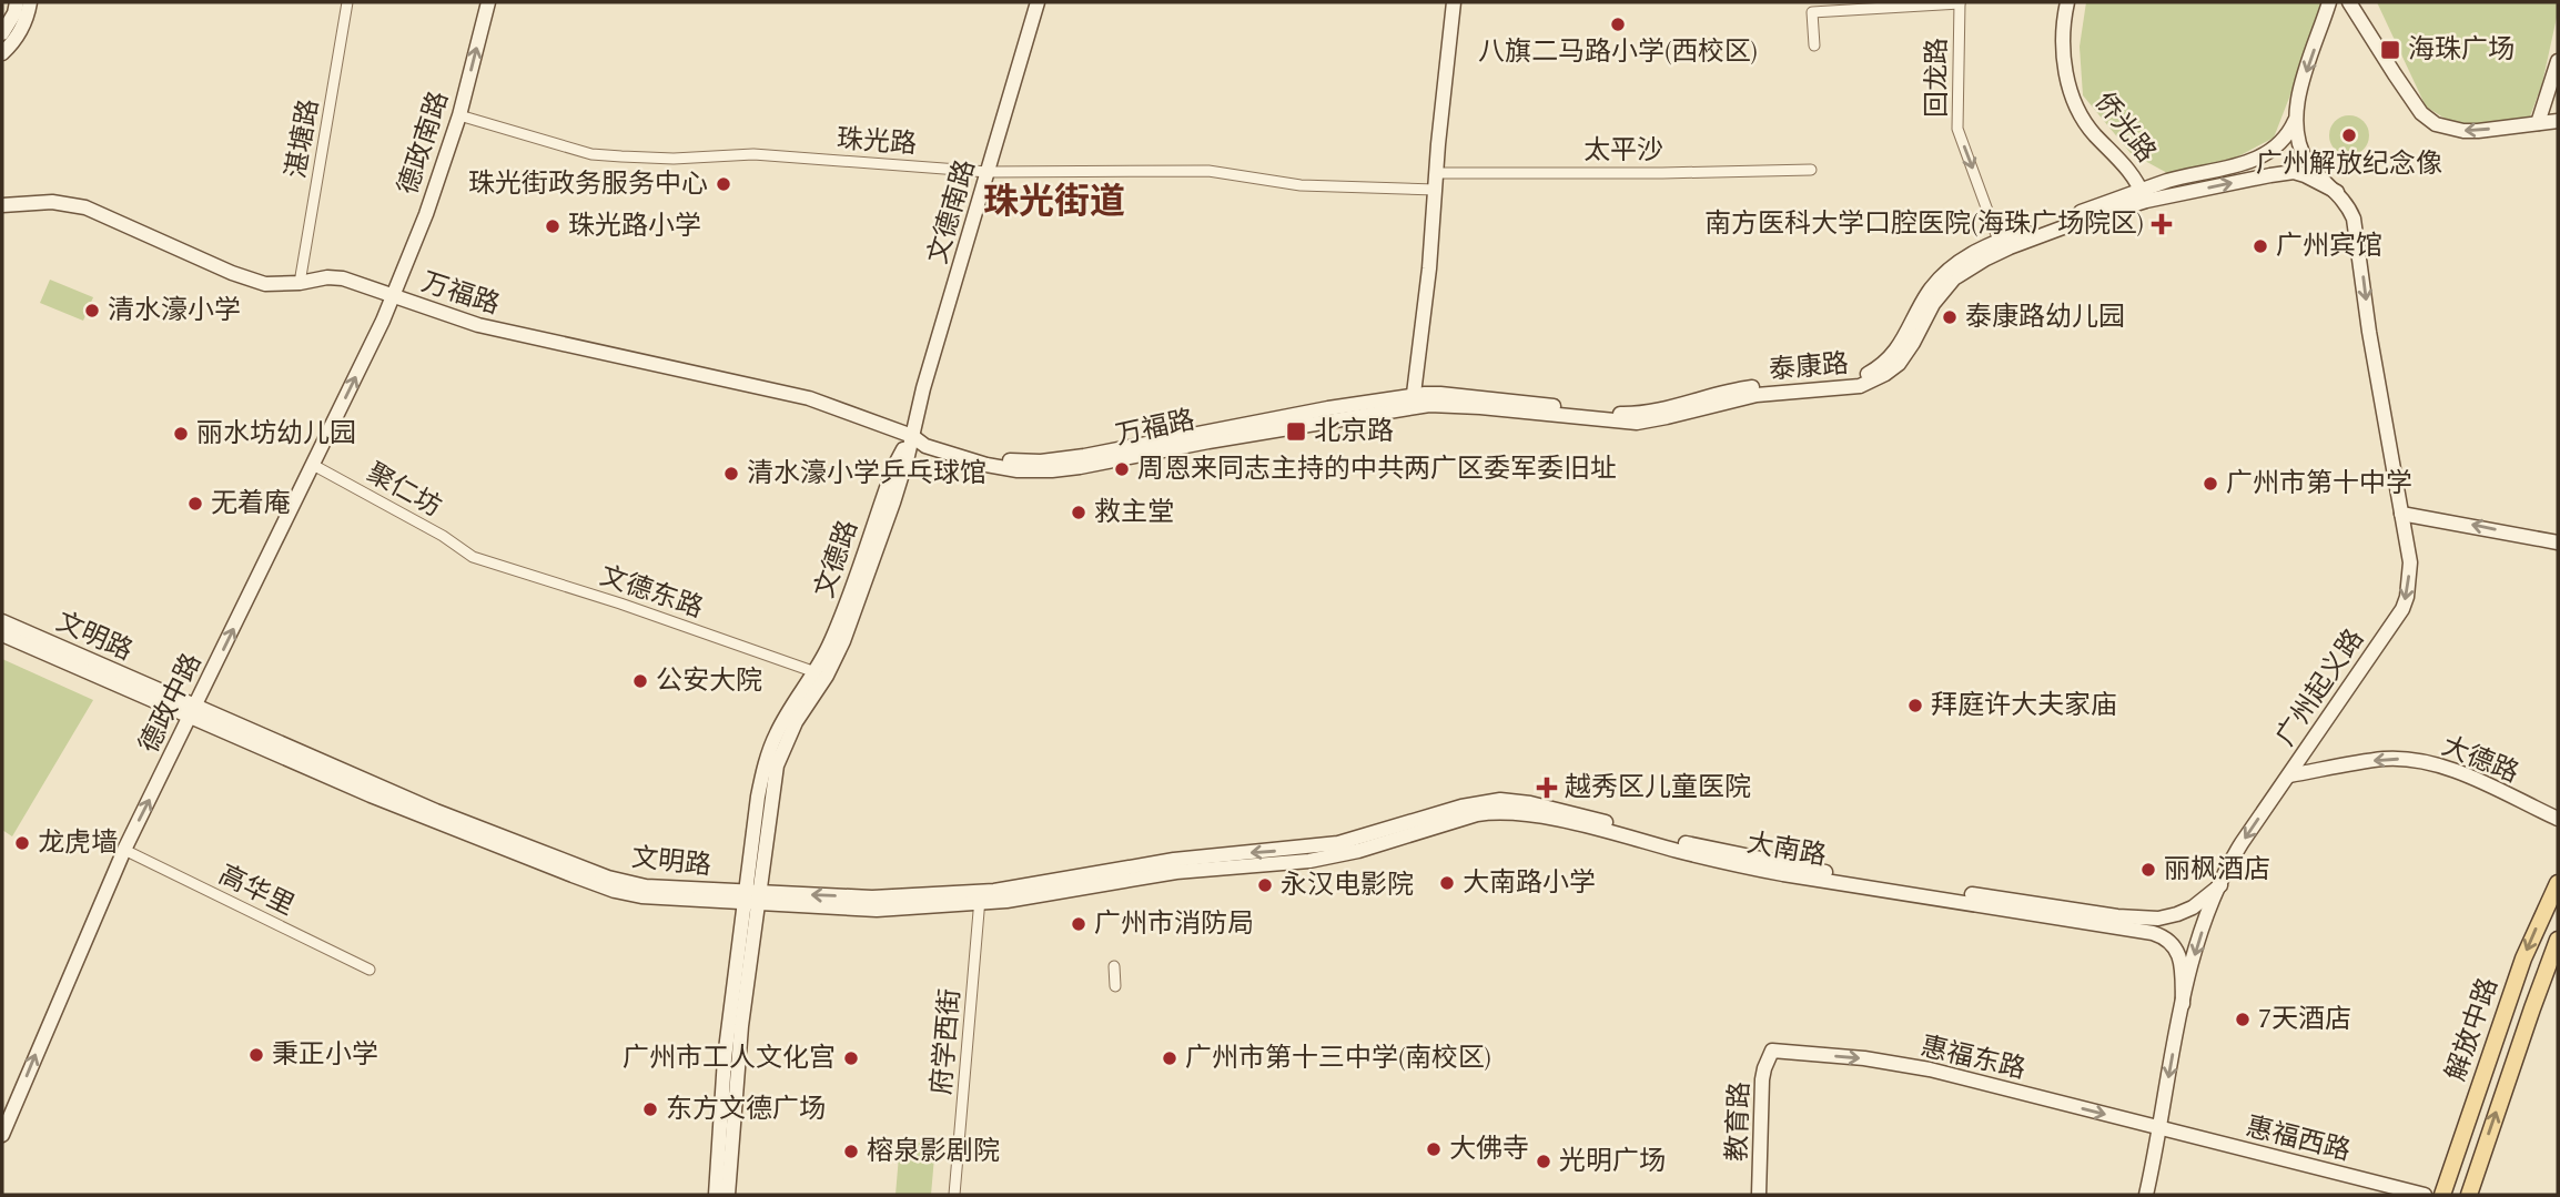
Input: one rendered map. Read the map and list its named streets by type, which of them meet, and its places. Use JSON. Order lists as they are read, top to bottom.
{
  "streets": {
    "main road": [
      "侨光路",
      "德政南路",
      "文德南路",
      "万福路",
      "泰康路",
      "文德路",
      "文明路",
      "广州起义路",
      "德政中路",
      "大德路",
      "大南路",
      "解放中路",
      "惠福东路",
      "教育路",
      "惠福西路"
    ],
    "street": [
      "回龙路",
      "湛塘路",
      "珠光路",
      "太平沙",
      "聚仁坊",
      "文德东路",
      "高华里",
      "府学西街"
    ]
  },
  "crossings": [
    ["回龙路", "泰康路"],
    ["侨光路", "泰康路"],
    ["湛塘路", "万福路"],
    ["珠光路", "德政南路"],
    ["珠光路", "文德南路"],
    ["德政南路", "万福路"],
    ["德政南路", "德政中路"],
    ["文德南路", "万福路"],
    ["文德南路", "文德路"],
    ["万福路", "泰康路"],
    ["万福路", "文德路"],
    ["万福路", "德政中路"],
    ["泰康路", "广州起义路"],
    ["聚仁坊", "文德东路"],
    ["聚仁坊", "德政中路"],
    ["文德路", "文德东路"],
    ["文德路", "文明路"],
    ["文明路", "德政中路"],
    ["文明路", "大南路"],
    ["文明路", "府学西街"],
    ["广州起义路", "大德路"],
    ["广州起义路", "大南路"],
    ["广州起义路", "惠福东路"],
    ["广州起义路", "惠福西路"],
    ["德政中路", "高华里"],
    ["惠福东路", "教育路"],
    ["惠福东路", "惠福西路"]
  ],
  "one_way": [
    "回龙路",
    "德政南路",
    "广州起义路",
    "德政中路",
    "大德路",
    "惠福东路"
  ],
  "districts": ["珠光街道"],
  "places": {
    "other": [
      "八旗二马路小学(西校区)",
      "广州解放纪念像",
      "珠光街政务服务中心",
      "珠光路小学",
      "广州宾馆",
      "清水濠小学",
      "泰康路幼儿园",
      "丽水坊幼儿园",
      "周恩来同志主持的中共两广区委军委旧址",
      "清水濠小学乒乓球馆",
      "广州市第十中学",
      "无着庵",
      "救主堂",
      "公安大院",
      "拜庭许大夫家庙",
      "龙虎墙",
      "丽枫酒店",
      "大南路小学",
      "永汉电影院",
      "广州市消防局",
      "7天酒店",
      "秉正小学",
      "广州市工人文化宫",
      "广州市第十三中学(南校区)",
      "东方文德广场",
      "大佛寺",
      "榕泉影剧院",
      "光明广场"
    ],
    "transit": ["海珠广场", "北京路"],
    "health": ["南方医科大学口腔医院(海珠广场院区)", "越秀区儿童医院"]
  }
}
